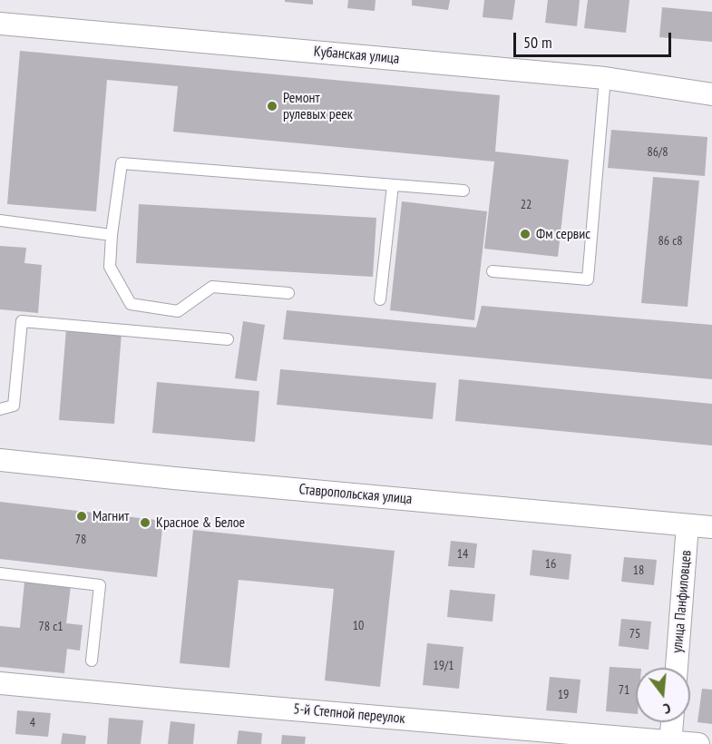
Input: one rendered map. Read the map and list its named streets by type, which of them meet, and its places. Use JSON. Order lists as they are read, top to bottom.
{
  "streets": {
    "street": [
      "Кубанская улица",
      "Ставропольская улица",
      "улица Панфиловцев",
      "5-й Степной переулок"
    ]
  },
  "crossings": [
    ["Ставропольская улица", "улица Панфиловцев"]
  ],
  "places": [
    "Ремонт рулевых реек",
    "Фм сервис",
    "Магнит",
    "Красное & Белое"
  ],
  "house_numbers": [
    "86/8",
    "22",
    "86 с8",
    "78",
    "14",
    "16",
    "18",
    "10",
    "78 с1",
    "75",
    "19/1",
    "71",
    "19",
    "4"
  ],
  "scale_bar": "50 m",
  "north": "bottom"
}
